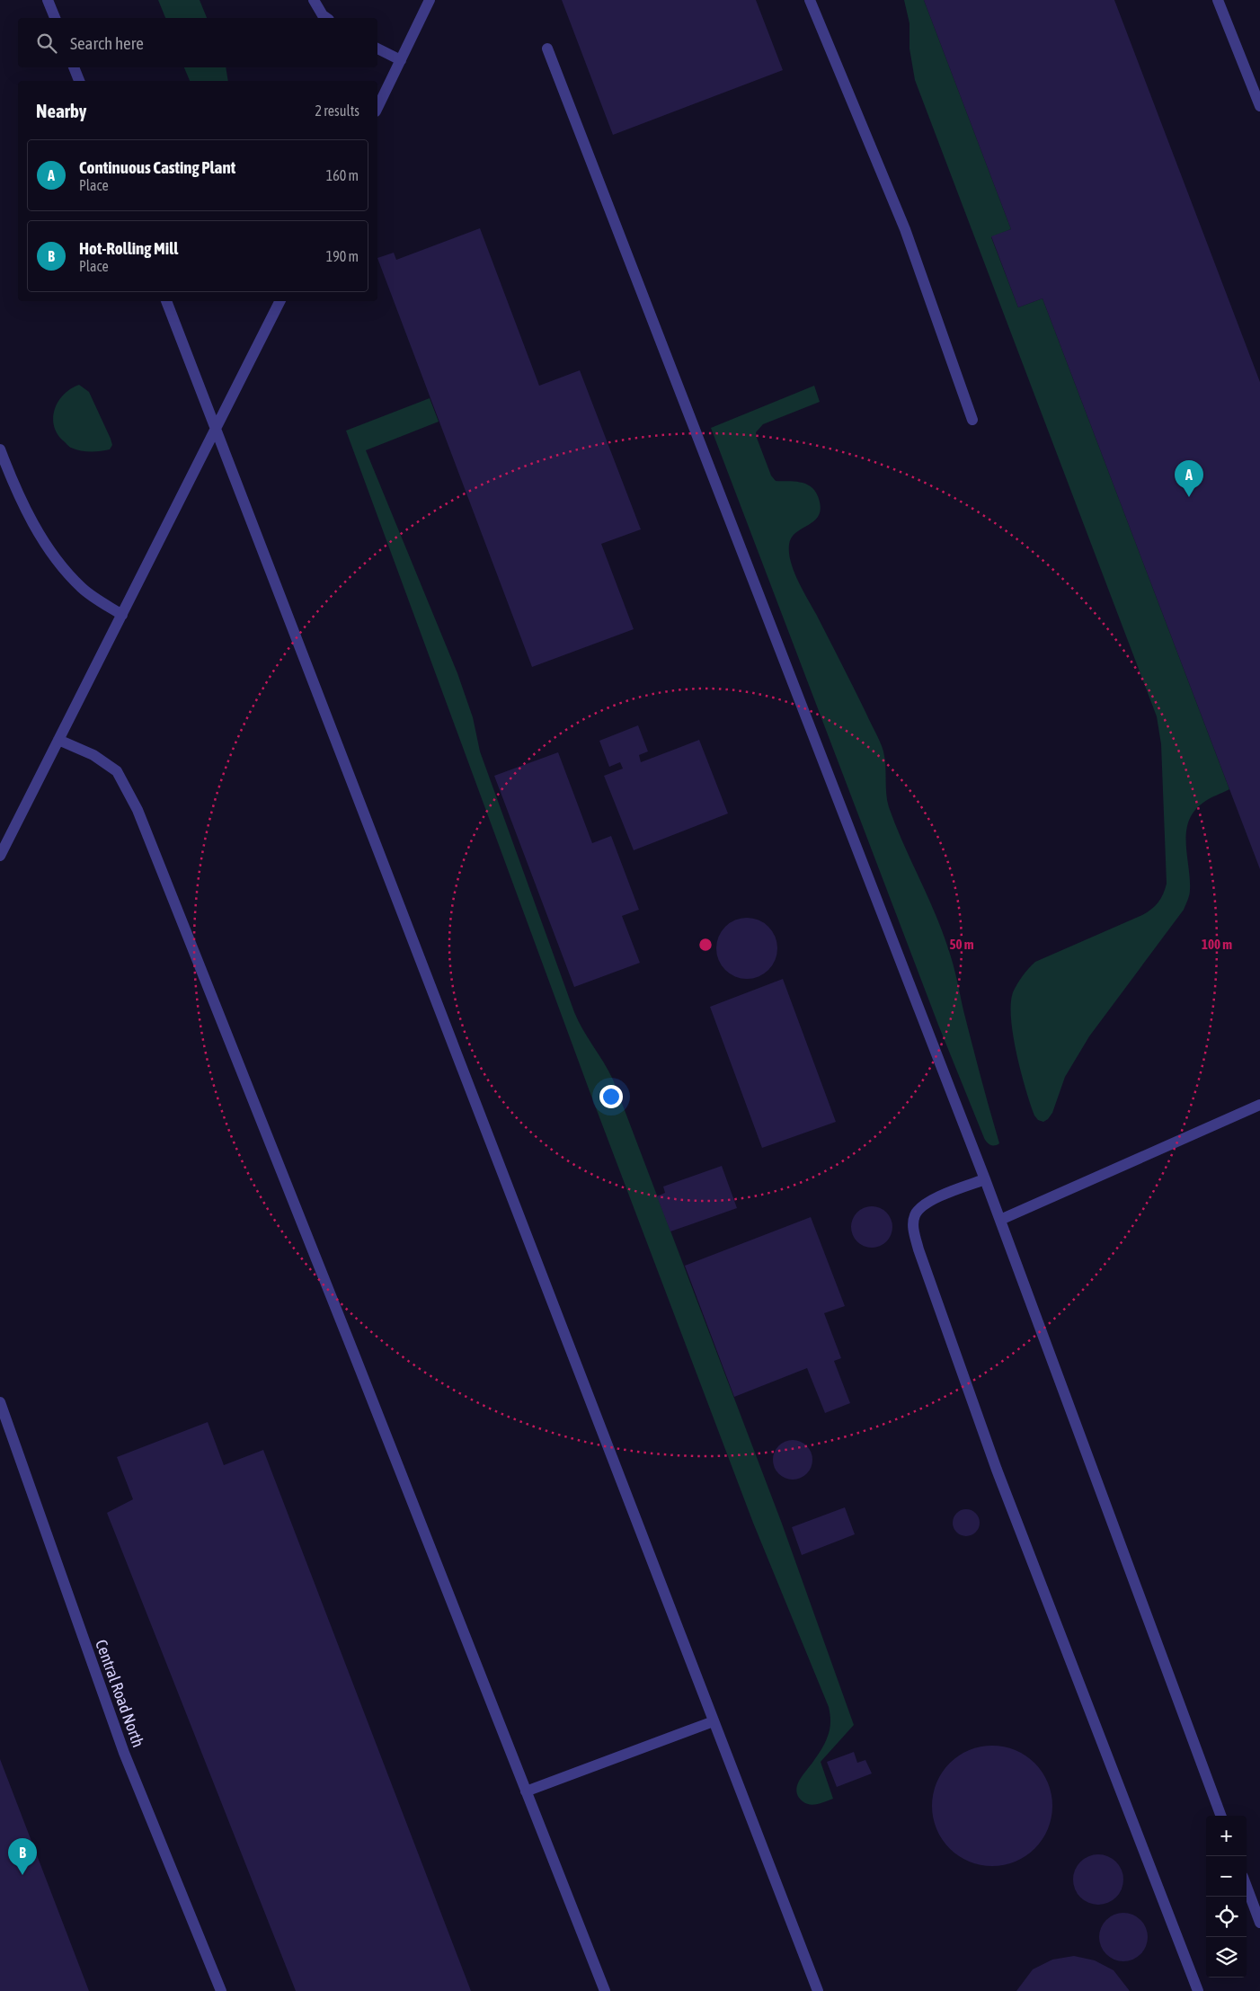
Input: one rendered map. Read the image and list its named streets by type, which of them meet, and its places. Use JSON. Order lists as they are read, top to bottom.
{
  "streets": {
    "lane": ["Central Road North"]
  },
  "page": {
    "search": "Search here",
    "heading": ["Nearby", "2 results"],
    "list": [
      {
        "mark": "A",
        "name": "Continuous Casting Plant",
        "note": "Place",
        "value": "160 m"
      },
      {
        "mark": "B",
        "name": "Hot-Rolling Mill",
        "note": "Place",
        "value": "190 m"
      }
    ],
    "pins": ["A", "B"],
    "map_buttons": ["+", "−"]
  },
  "rings": ["50 m", "100 m"]
}
